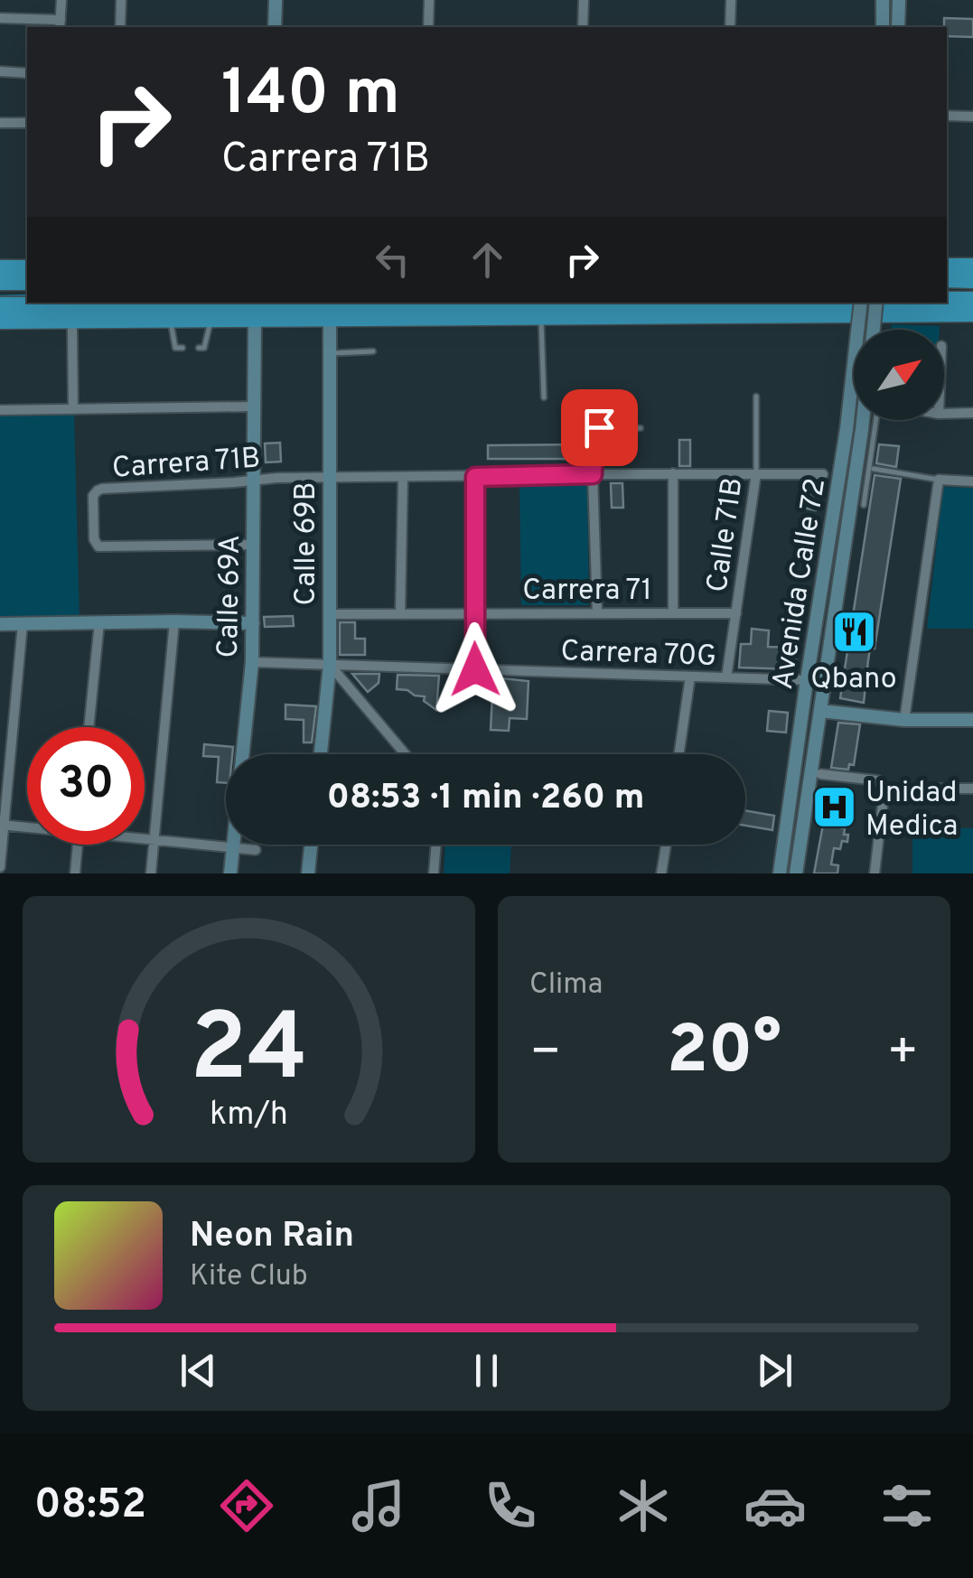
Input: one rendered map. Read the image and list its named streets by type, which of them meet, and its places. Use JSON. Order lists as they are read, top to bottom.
{
  "streets": {
    "street": [
      "Carrera 71B",
      "Calle 71B",
      "Calle 69B",
      "Avenida Calle 72",
      "Carrera 71",
      "Calle 69A",
      "Carrera 70G"
    ]
  },
  "crossings": [
    ["Carrera 71B", "Calle 71B"],
    ["Carrera 71B", "Calle 69B"],
    ["Carrera 71B", "Calle 69A"],
    ["Calle 71B", "Carrera 71"],
    ["Calle 71B", "Carrera 70G"],
    ["Calle 69B", "Carrera 71"],
    ["Calle 69B", "Carrera 70G"],
    ["Avenida Calle 72", "Carrera 70G"],
    ["Calle 69A", "Carrera 70G"]
  ],
  "places": {
    "restaurant": ["Qbano"],
    "hospital": ["Unidad Medica"]
  },
  "north": "top right",
  "page": {
    "turn": ["140 m", "Carrera 71B"],
    "limit": "30",
    "trip": "08:53 · 1 min · 260 m",
    "tile": "Clima",
    "heat": ["−", "20°", "+"],
    "song": ["Neon Rain", "Kite Club"],
    "tabs": "08:52",
    "gauge": ["24", "km/h"]
  }
}
